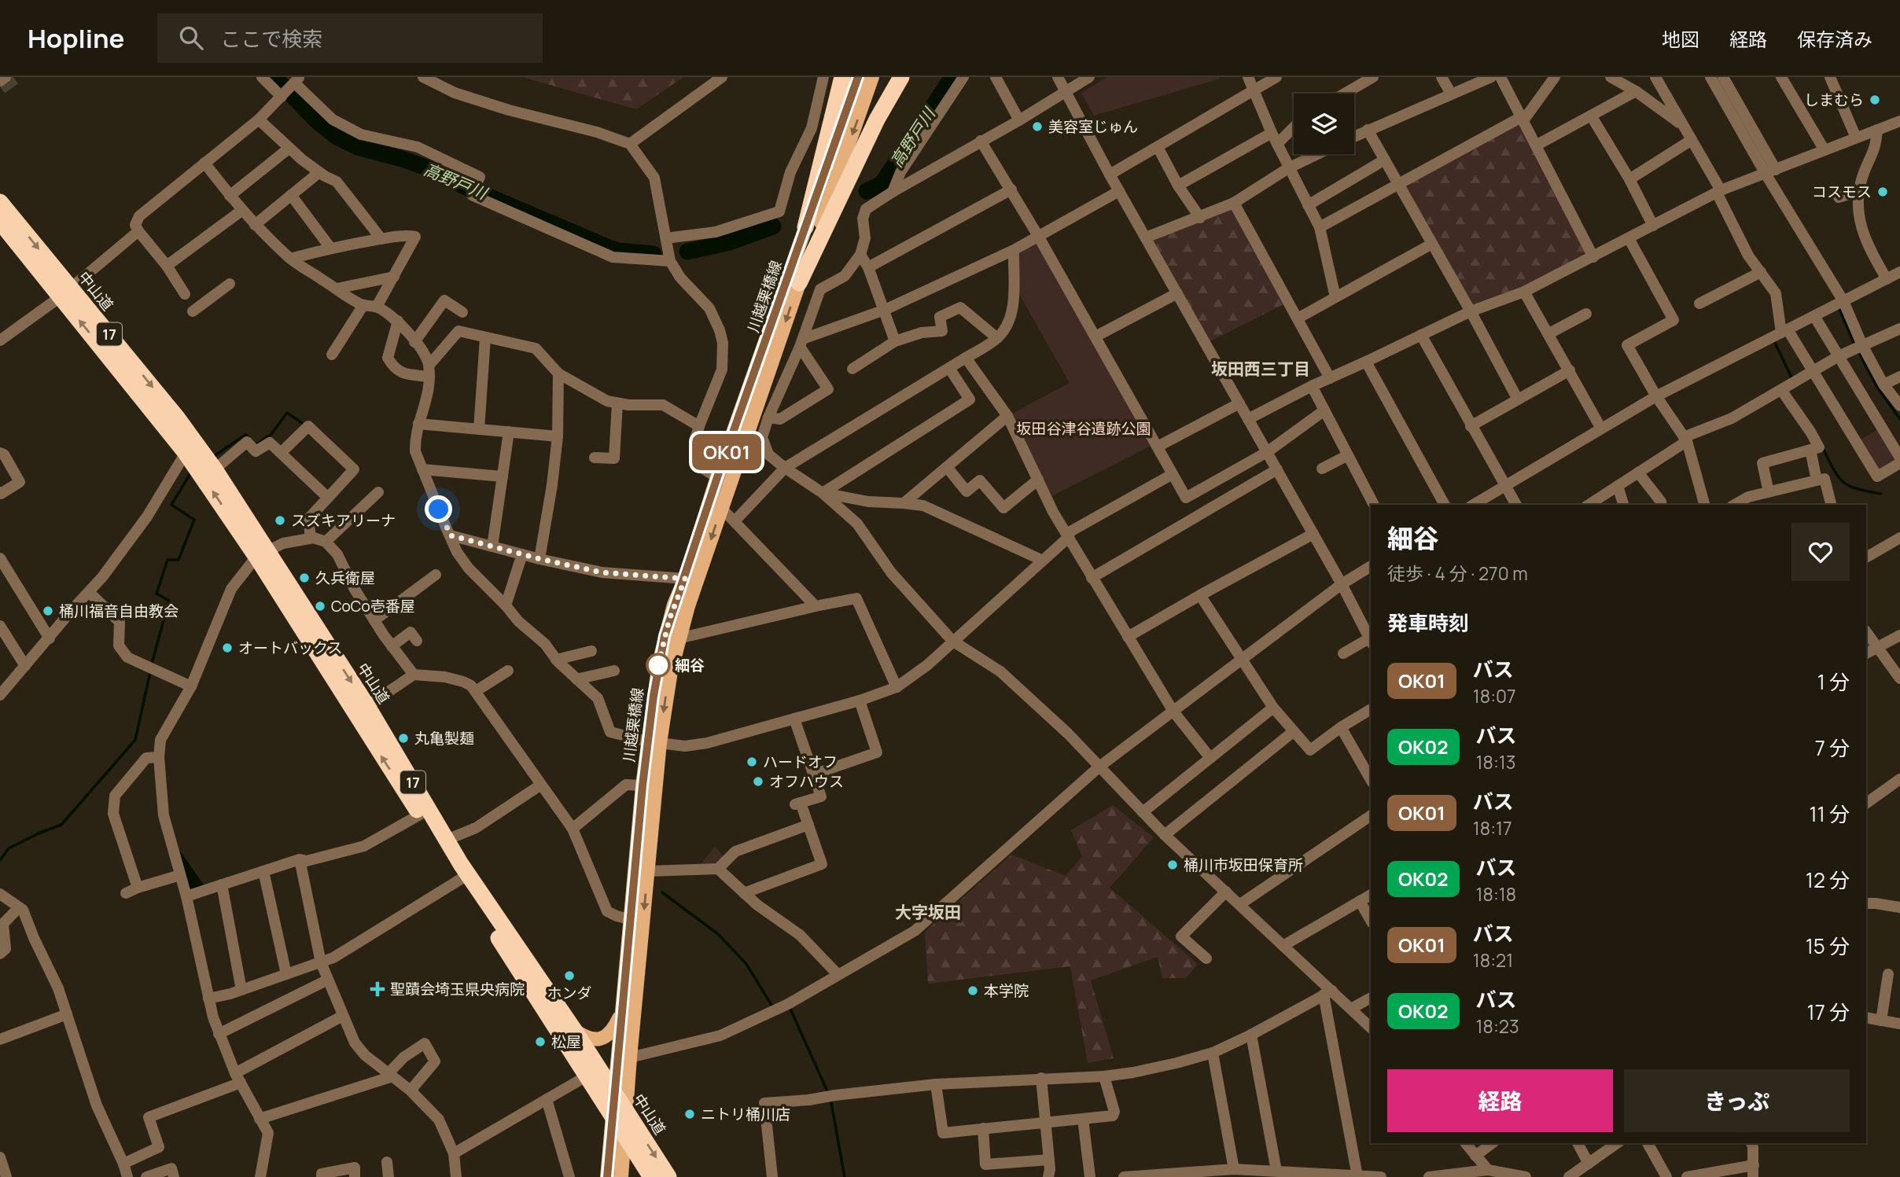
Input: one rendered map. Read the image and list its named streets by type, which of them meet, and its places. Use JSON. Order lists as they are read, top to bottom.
{
  "streets": {
    "highway": ["中山道", "17"],
    "main road": ["川越栗橋線"]
  },
  "crossings": [
    ["中山道", "川越栗橋線"]
  ],
  "districts": ["坂田西三丁目", "大字坂田"],
  "water": ["高野戸川"],
  "parks": ["坂田谷津谷遺跡公園"],
  "places": {
    "other": [
      "しまむら",
      "美容室じゅん",
      "コスモス",
      "スズキアリーナ",
      "久兵衛屋",
      "CoCo壱番屋",
      "桶川福音自由教会",
      "オートバックス",
      "細谷",
      "丸亀製麺",
      "ハードオフ",
      "オフハウス",
      "桶川市坂田保育所",
      "ホンダ",
      "本学院",
      "松屋",
      "ニトリ桶川店"
    ],
    "health": ["聖蹟会埼玉県央病院"]
  },
  "lines": ["bus line OK01"],
  "page": {
    "header": "Hopline",
    "search": "ここで検索",
    "nav": ["地図", "経路", "保存済み"],
    "on_map": "OK01",
    "heading": [
      ["細谷", "徒歩 · 4 分 · 270 m"],
      "発車時刻"
    ],
    "list": [
      {
        "mark": "OK01",
        "name": "バス",
        "note": "18:07",
        "value": "1 分"
      },
      {
        "mark": "OK02",
        "name": "バス",
        "note": "18:13",
        "value": "7 分"
      },
      {
        "mark": "OK01",
        "name": "バス",
        "note": "18:17",
        "value": "11 分"
      },
      {
        "mark": "OK02",
        "name": "バス",
        "note": "18:18",
        "value": "12 分"
      },
      {
        "mark": "OK01",
        "name": "バス",
        "note": "18:21",
        "value": "15 分"
      },
      {
        "mark": "OK02",
        "name": "バス",
        "note": "18:23",
        "value": "17 分"
      }
    ],
    "buttons": ["経路", "きっぷ"]
  }
}
